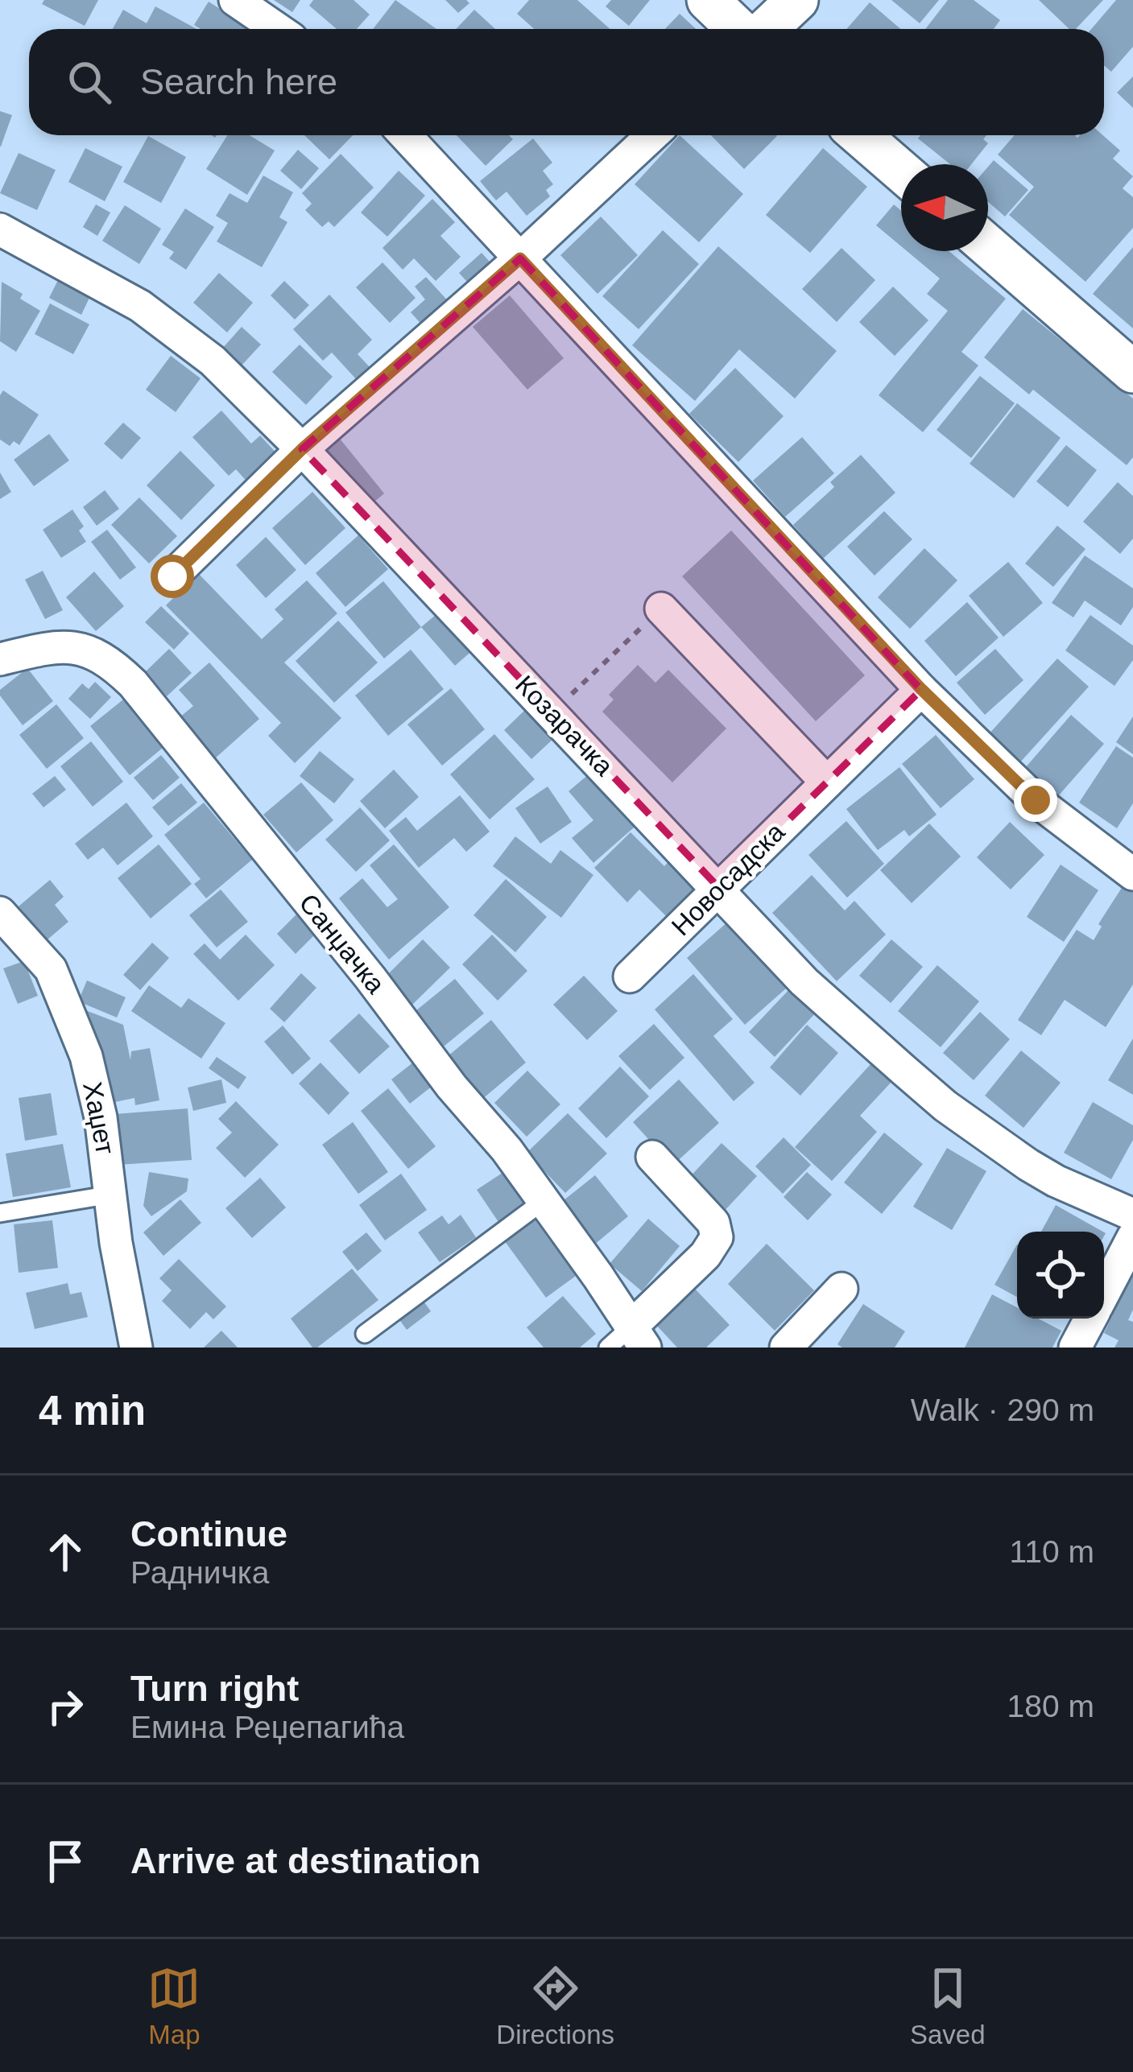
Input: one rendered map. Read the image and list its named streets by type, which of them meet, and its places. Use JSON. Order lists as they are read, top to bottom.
{
  "streets": {
    "street": [
      "Козарачка",
      "Новосадска",
      "Санџачка",
      "Хаџет"
    ]
  },
  "crossings": [
    ["Козарачка", "Новосадска"]
  ],
  "north": "left",
  "page": {
    "search": "Search here",
    "heading": ["4 min", "Walk · 290 m"],
    "list": [
      ["Continue", "Радничка", "110 m"],
      ["Turn right", "Емина Реџепагића", "180 m"],
      "Arrive at destination"
    ],
    "nav": ["Map", "Directions", "Saved"]
  }
}
